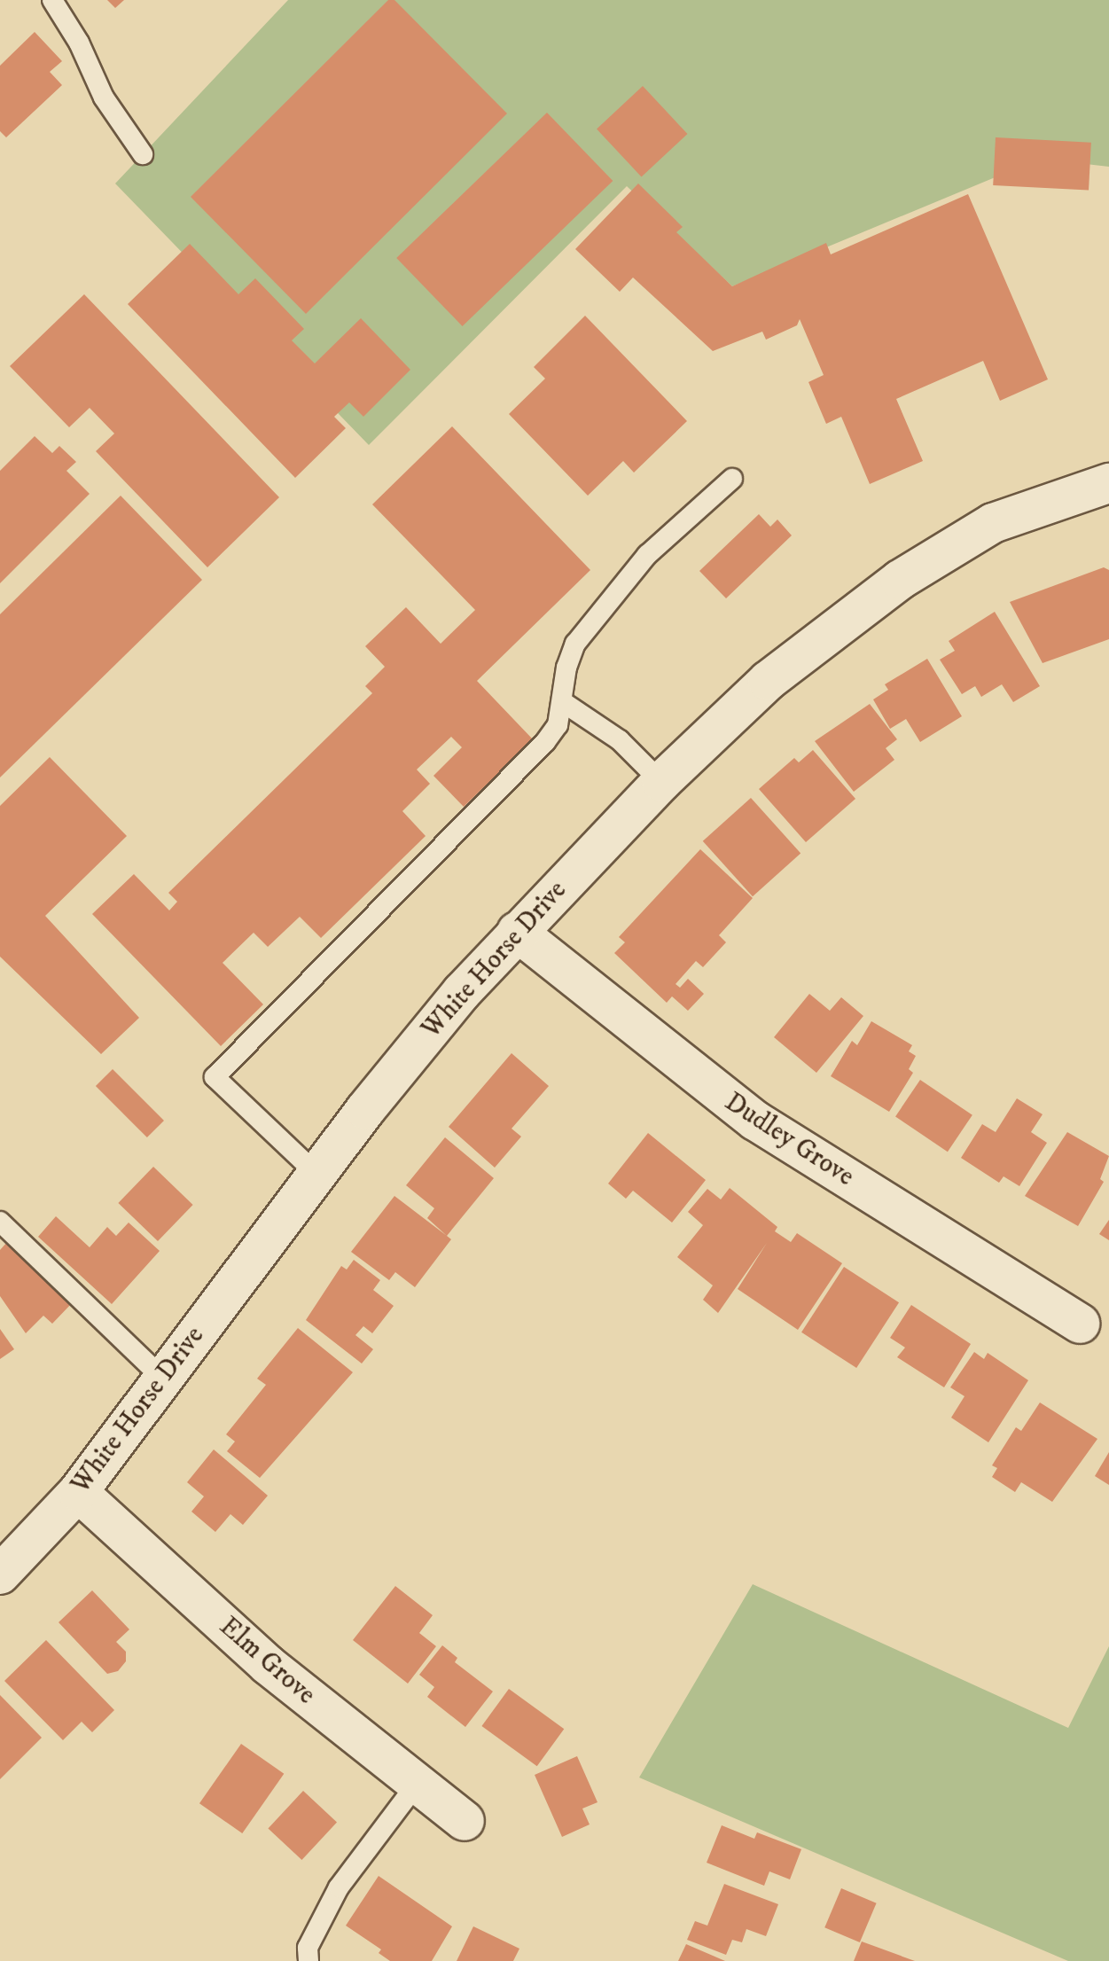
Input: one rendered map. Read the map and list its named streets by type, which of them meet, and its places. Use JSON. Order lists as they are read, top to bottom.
{
  "streets": {
    "street": ["White Horse Drive", "Dudley Grove", "Elm Grove"]
  },
  "crossings": [
    ["White Horse Drive", "Dudley Grove"],
    ["White Horse Drive", "Elm Grove"]
  ]
}
